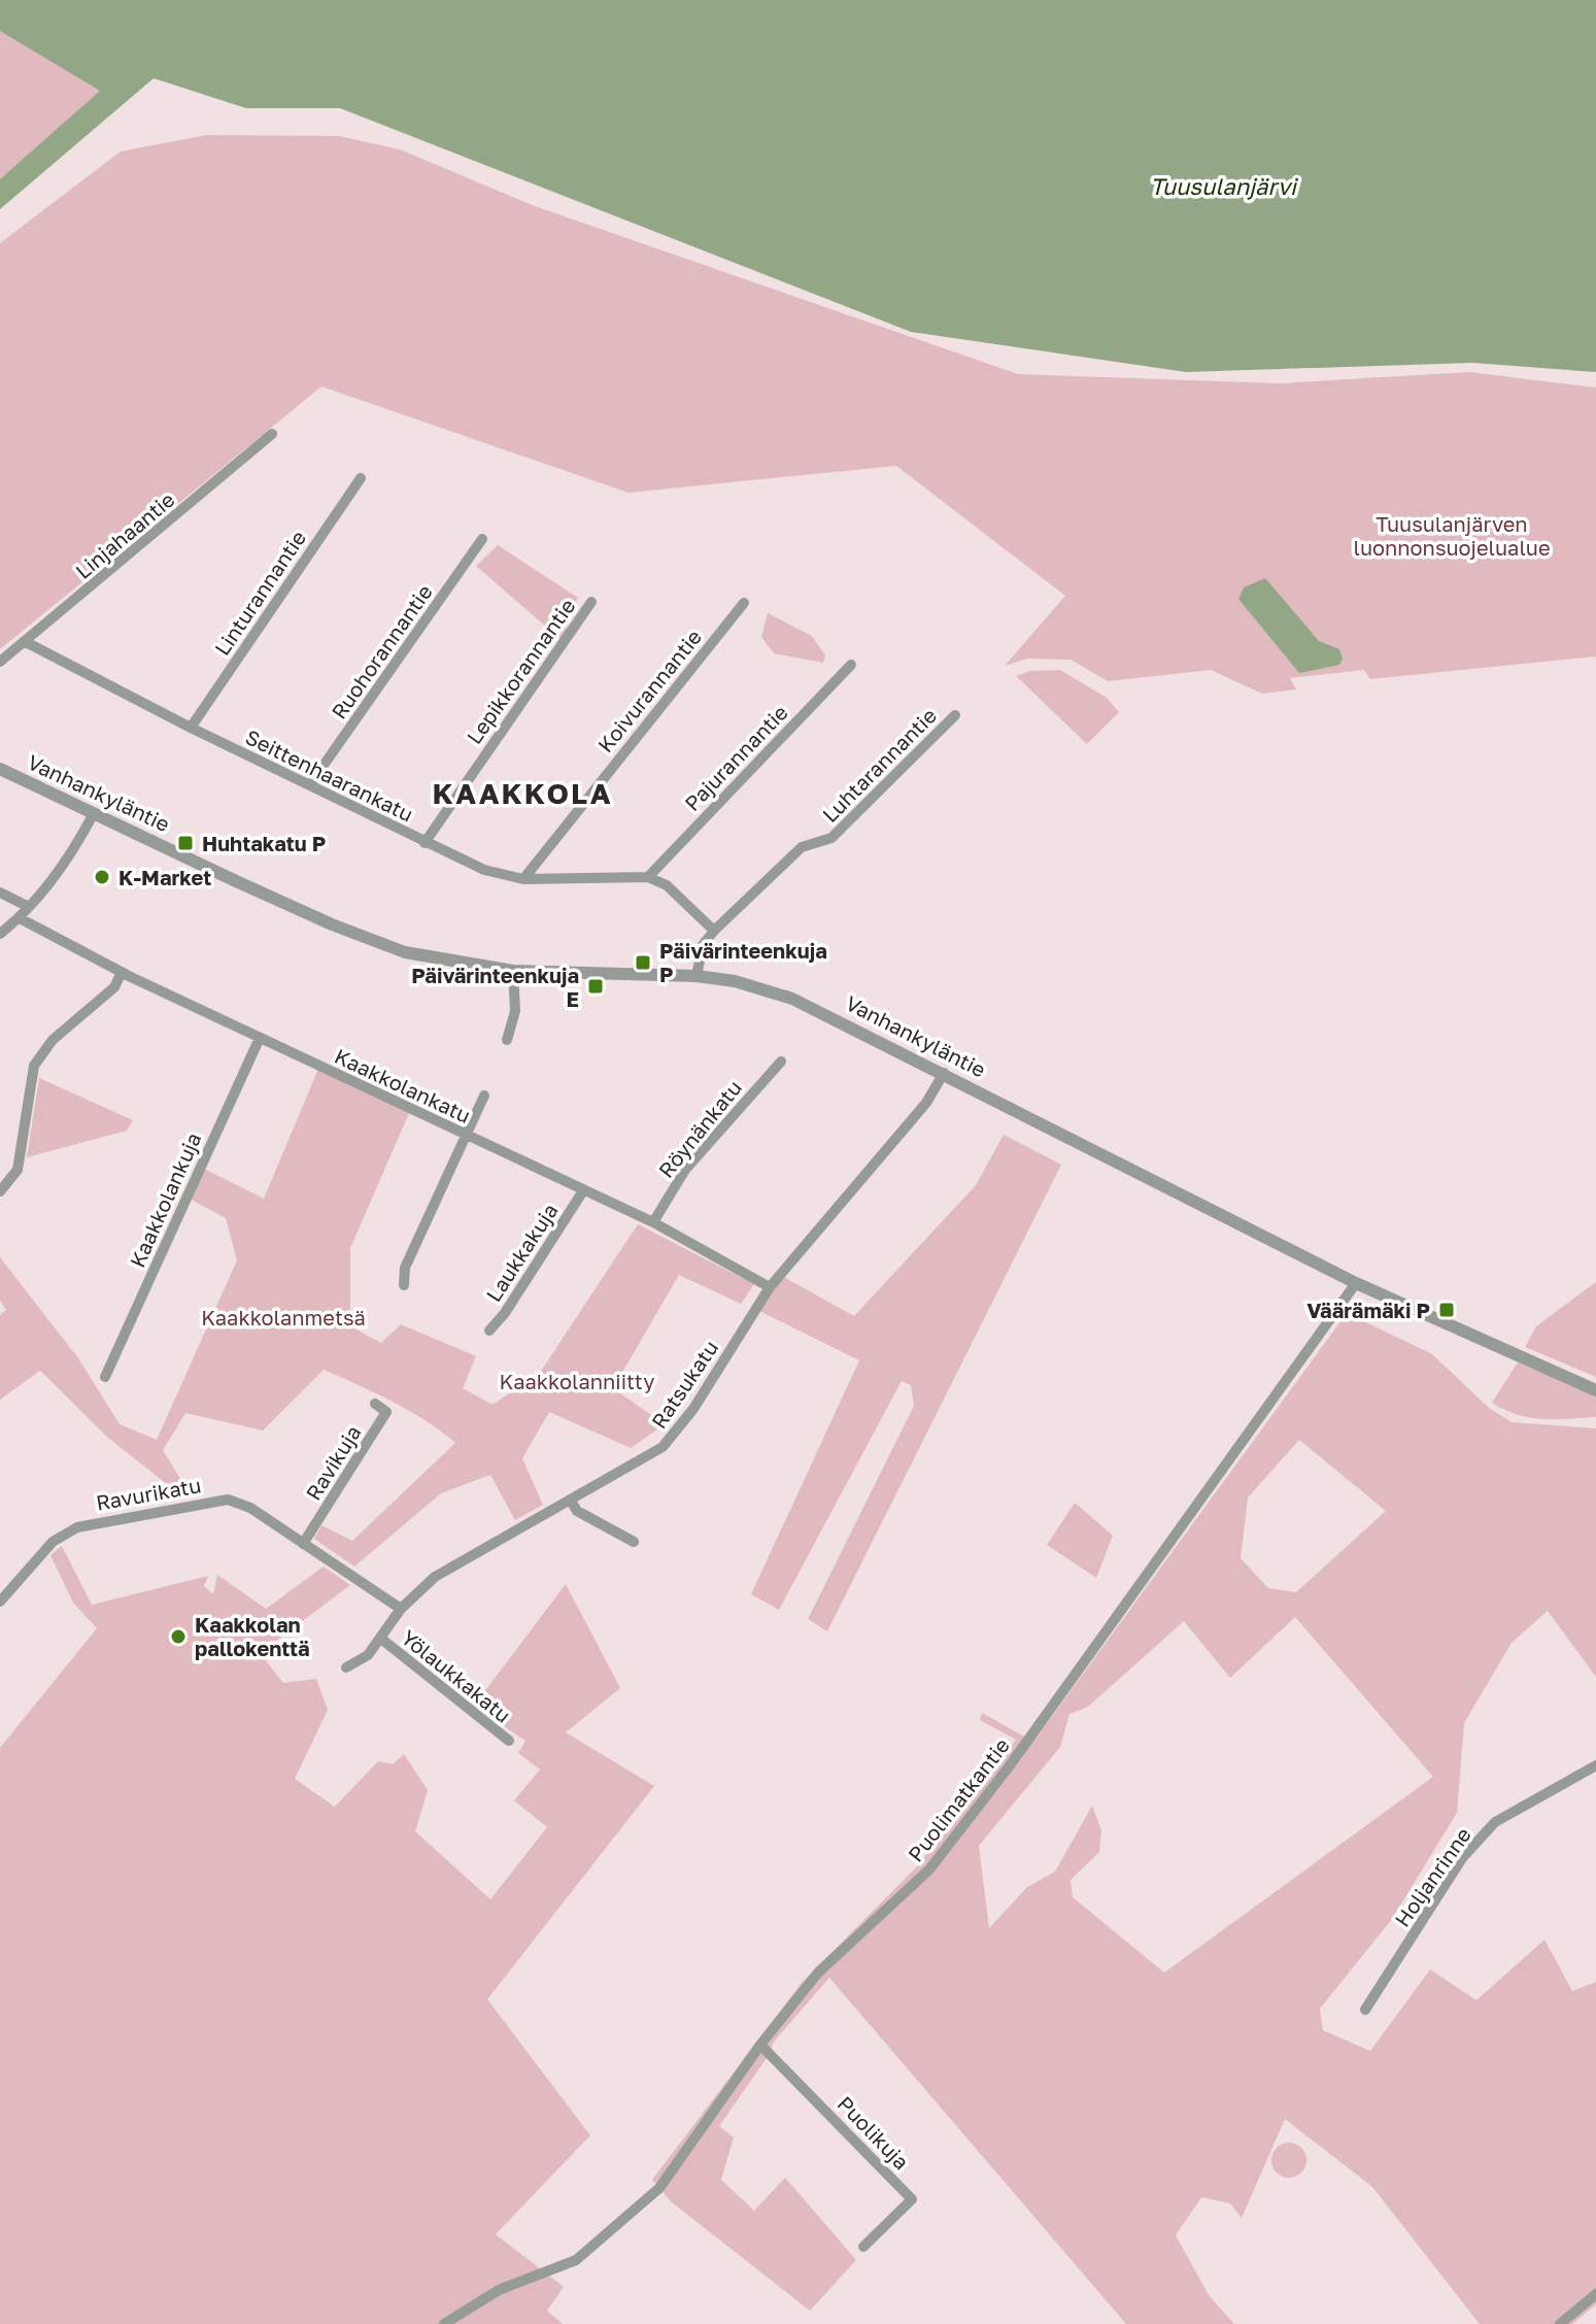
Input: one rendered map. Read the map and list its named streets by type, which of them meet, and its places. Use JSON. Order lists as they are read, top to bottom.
{
  "streets": {
    "street": [
      "Linjahaantie",
      "Linturannantie",
      "Ruohorannantie",
      "Lepikkorannantie",
      "Koivurannantie",
      "Pajurannantie",
      "Luhtarannantie",
      "Seittenhaarankatu",
      "Vanhankyläntie",
      "Kaakkolankatu",
      "Röynänkatu",
      "Kaakkolankuja",
      "Laukkakuja",
      "Ratsukatu",
      "Ravikuja",
      "Ravurikatu",
      "Yölaukkakatu",
      "Puolimatkantie",
      "Holjanrinne",
      "Puolikuja"
    ]
  },
  "crossings": [
    ["Linjahaantie", "Seittenhaarankatu"],
    ["Linturannantie", "Seittenhaarankatu"],
    ["Ruohorannantie", "Seittenhaarankatu"],
    ["Lepikkorannantie", "Seittenhaarankatu"],
    ["Koivurannantie", "Seittenhaarankatu"],
    ["Pajurannantie", "Seittenhaarankatu"],
    ["Luhtarannantie", "Vanhankyläntie"],
    ["Vanhankyläntie", "Ratsukatu"],
    ["Vanhankyläntie", "Puolimatkantie"],
    ["Kaakkolankatu", "Röynänkatu"],
    ["Kaakkolankatu", "Kaakkolankuja"],
    ["Kaakkolankatu", "Laukkakuja"],
    ["Kaakkolankatu", "Ratsukatu"],
    ["Ratsukatu", "Ravurikatu"],
    ["Ratsukatu", "Yölaukkakatu"],
    ["Ravikuja", "Ravurikatu"],
    ["Puolimatkantie", "Puolikuja"]
  ],
  "districts": ["KAAKKOLA"],
  "water": ["Tuusulanjärvi"],
  "parks": ["Tuusulanjärven luonnonsuojelualue", "Kaakkolanmetsä", "Kaakkolanniitty"],
  "places": {
    "transit": [
      "Huhtakatu P",
      "Päivärinteenkuja P",
      "Päivärinteenkuja E",
      "Väärämäki P"
    ],
    "other": ["K-Market", "Kaakkolan pallokenttä"]
  }
}
